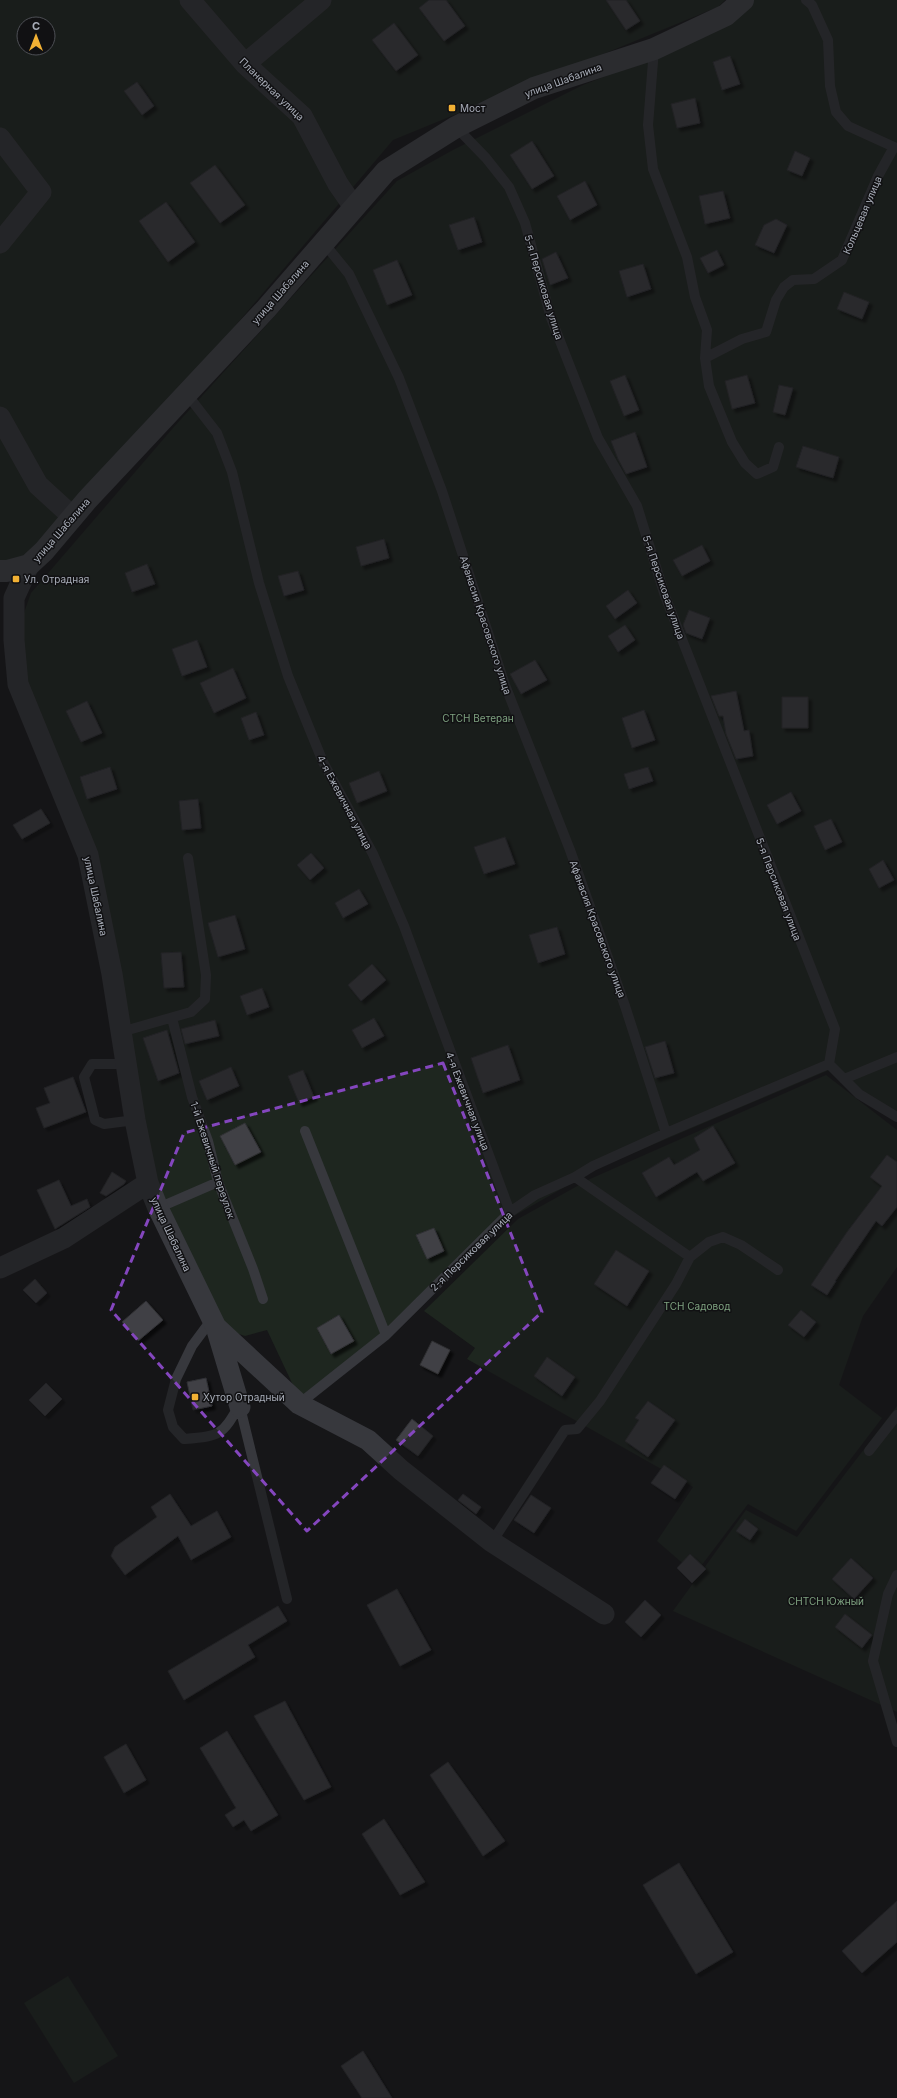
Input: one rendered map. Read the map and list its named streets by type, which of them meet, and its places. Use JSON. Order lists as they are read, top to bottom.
{
  "streets": {
    "main road": ["улица Шабалина"],
    "street": ["Планерная улица"],
    "lane": [
      "Кольцевая улица",
      "5-я Персиковая улица",
      "Афанасия Красовского улица",
      "4-я Ежевичная улица",
      "1-й Ежевичный переулок",
      "2-я Персиковая улица"
    ]
  },
  "crossings": [
    ["улица Шабалина", "Планерная улица"],
    ["улица Шабалина", "5-я Персиковая улица"],
    ["улица Шабалина", "Афанасия Красовского улица"],
    ["улица Шабалина", "4-я Ежевичная улица"],
    ["5-я Персиковая улица", "2-я Персиковая улица"],
    ["Афанасия Красовского улица", "2-я Персиковая улица"],
    ["4-я Ежевичная улица", "2-я Персиковая улица"]
  ],
  "parks": ["СТСН Ветеран", "ТСН Садовод", "СНТСН Южный"],
  "places": {
    "transit": ["Мост", "Ул. Отрадная", "Хутор Отрадный"]
  },
  "north": "top"
}
